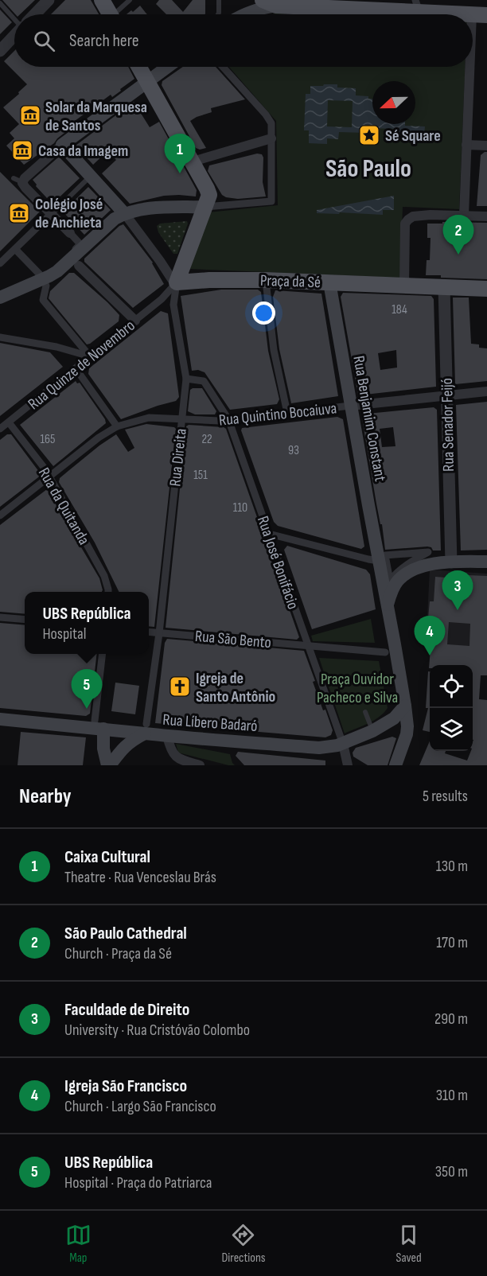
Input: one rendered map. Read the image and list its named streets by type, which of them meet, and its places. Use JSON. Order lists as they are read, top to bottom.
{
  "streets": {
    "main road": ["Praça da Sé", "Rua Benjamim Constant", "Rua Líbero Badaró"],
    "street": [
      "Rua Quinze de Novembro",
      "Rua Quintino Bocaiuva",
      "Rua Senador Feijó",
      "Rua Direita",
      "Rua da Quitanda",
      "Rua José Bonifácio",
      "Rua São Bento"
    ]
  },
  "crossings": [
    ["Praça da Sé", "Rua Quinze de Novembro"],
    ["Praça da Sé", "Rua Benjamim Constant"],
    ["Praça da Sé", "Rua Senador Feijó"],
    ["Praça da Sé", "Rua Direita"],
    ["Rua Quinze de Novembro", "Rua Direita"],
    ["Rua Quinze de Novembro", "Rua da Quitanda"],
    ["Rua Quintino Bocaiuva", "Rua Benjamim Constant"],
    ["Rua Quintino Bocaiuva", "Rua Senador Feijó"],
    ["Rua Quintino Bocaiuva", "Rua Direita"],
    ["Rua Quintino Bocaiuva", "Rua da Quitanda"],
    ["Rua Quintino Bocaiuva", "Rua José Bonifácio"],
    ["Rua Benjamim Constant", "Rua Líbero Badaró"],
    ["Rua Direita", "Rua José Bonifácio"],
    ["Rua Direita", "Rua São Bento"],
    ["Rua Direita", "Rua Líbero Badaró"],
    ["Rua José Bonifácio", "Rua São Bento"],
    ["Rua José Bonifácio", "Rua Líbero Badaró"]
  ],
  "districts": ["São Paulo"],
  "parks": ["Praça Ouvidor Pacheco e Silva"],
  "places": {
    "museum": ["Solar da Marquesa de Santos", "Casa da Imagem", "Colégio José de Anchieta"],
    "place": ["Sé Square"],
    "church": ["Igreja de Santo Antônio"]
  },
  "house_numbers": [
    "184",
    "165",
    "22",
    "93",
    "151",
    "110"
  ],
  "north": "left",
  "page": {
    "search": "Search here",
    "pins": [
      "1",
      "2",
      "3",
      "4",
      "5"
    ],
    "popup": ["UBS República", "Hospital"],
    "heading": ["Nearby", "5 results"],
    "list": [
      {
        "mark": "1",
        "name": "Caixa Cultural",
        "note": "Theatre · Rua Venceslau Brás",
        "value": "130 m"
      },
      {
        "mark": "2",
        "name": "São Paulo Cathedral",
        "note": "Church · Praça da Sé",
        "value": "170 m"
      },
      {
        "mark": "3",
        "name": "Faculdade de Direito",
        "note": "University · Rua Cristóvão Colombo",
        "value": "290 m"
      },
      {
        "mark": "4",
        "name": "Igreja São Francisco",
        "note": "Church · Largo São Francisco",
        "value": "310 m"
      },
      {
        "mark": "5",
        "name": "UBS República",
        "note": "Hospital · Praça do Patriarca",
        "value": "350 m"
      }
    ],
    "nav": ["Map", "Directions", "Saved"]
  }
}
